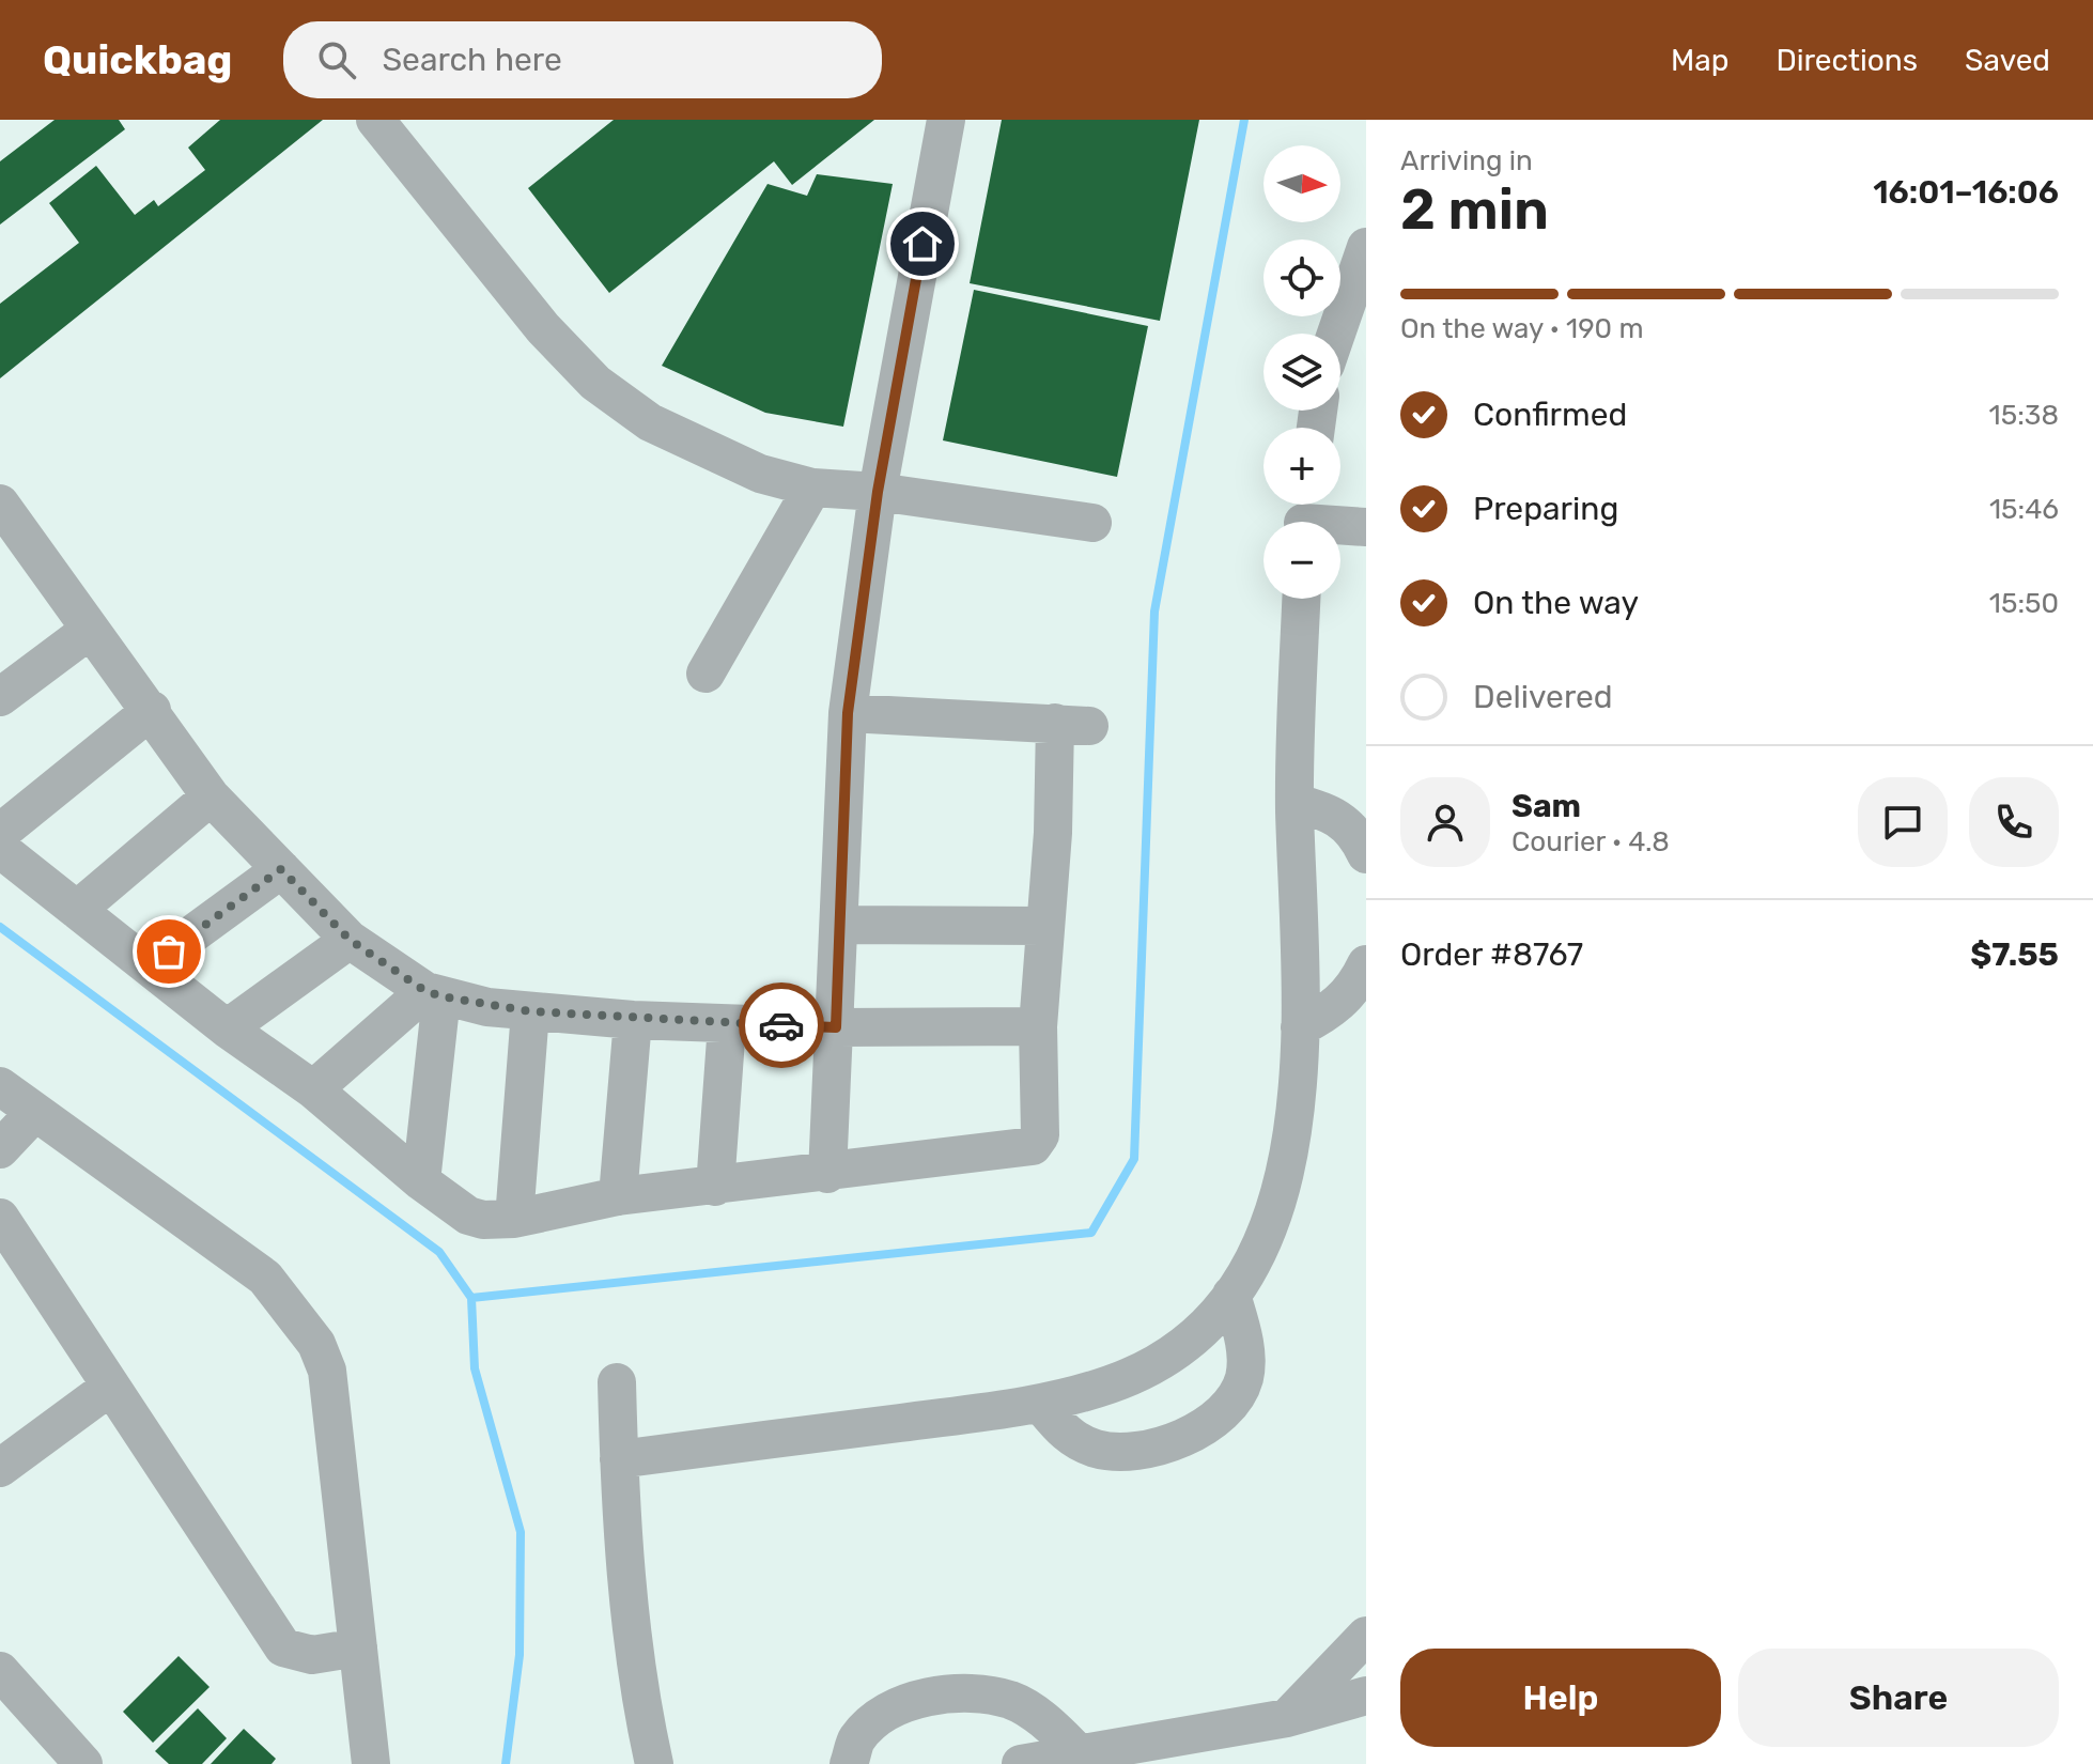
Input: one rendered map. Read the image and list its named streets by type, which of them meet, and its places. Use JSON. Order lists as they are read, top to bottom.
{
  "north": "right",
  "page": {
    "header": "Quickbag",
    "search": "Search here",
    "nav": ["Map", "Directions", "Saved"],
    "heading": ["2 min", "Arriving in", "16:01–16:06"],
    "panel": [
      "Sam",
      "Courier · 4.8",
      "Order #8767",
      "$7.55"
    ],
    "map_buttons": ["+", "−"],
    "bar": "On the way · 190 m",
    "list": [
      ["Confirmed", "15:38"],
      ["Preparing", "15:46"],
      ["On the way", "15:50"],
      "Delivered"
    ],
    "buttons": ["Help", "Share"]
  }
}
